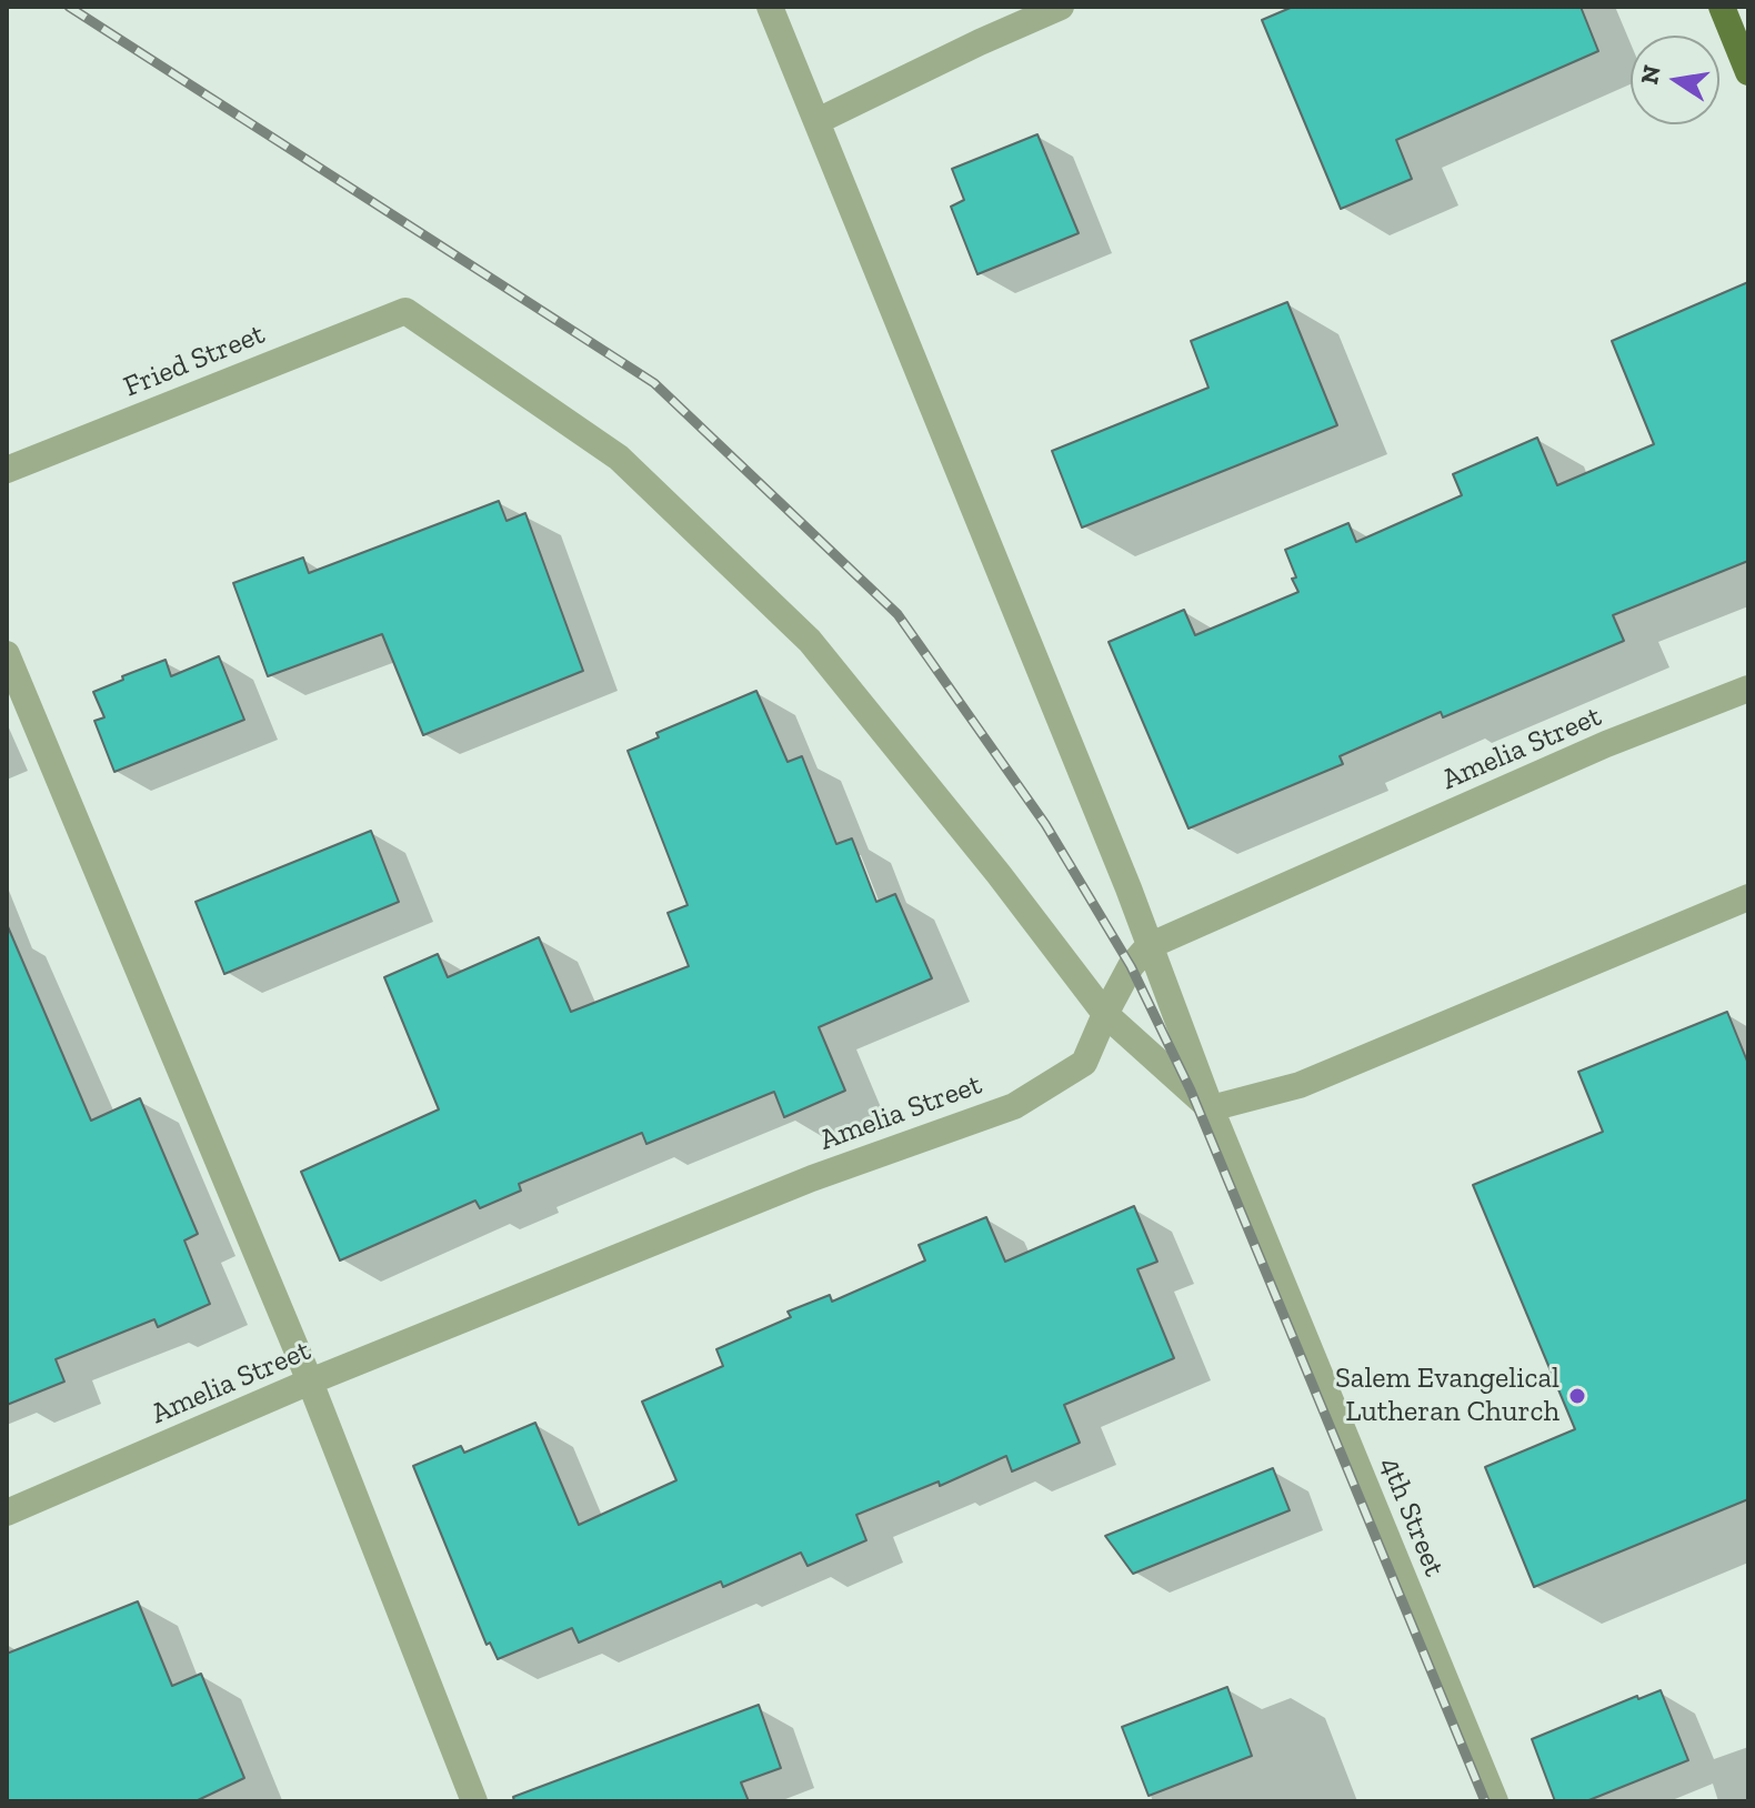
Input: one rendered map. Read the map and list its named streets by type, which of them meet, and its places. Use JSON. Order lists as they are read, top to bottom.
{
  "streets": {
    "street": ["Fried Street", "Amelia Street", "4th Street"]
  },
  "crossings": [
    ["Fried Street", "Amelia Street"],
    ["Amelia Street", "4th Street"]
  ],
  "places": ["Salem Evangelical Lutheran Church"],
  "north": "left"
}
